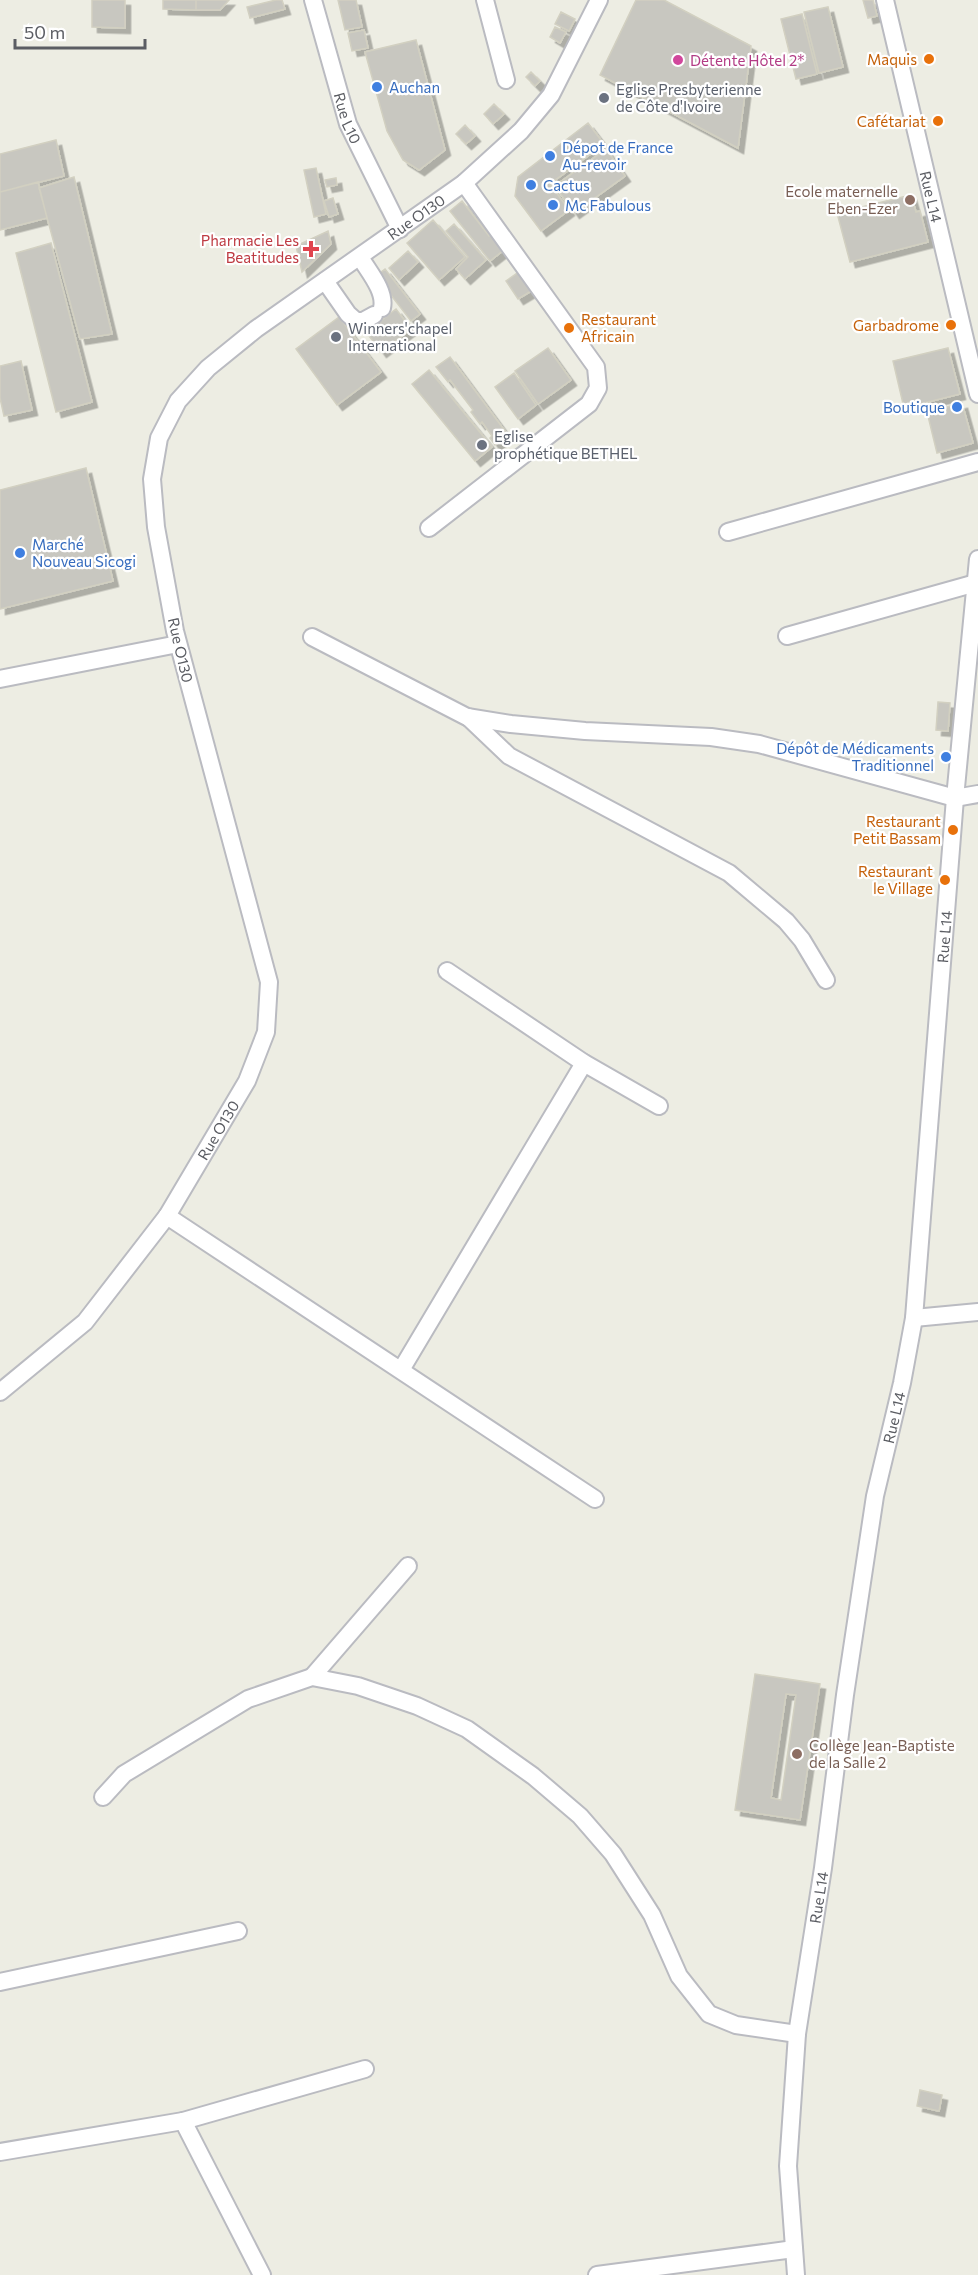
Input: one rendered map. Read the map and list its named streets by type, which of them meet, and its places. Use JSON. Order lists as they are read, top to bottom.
{
  "streets": {
    "street": ["Rue L10", "Rue L14", "Rue O130"]
  },
  "crossings": [
    ["Rue L10", "Rue O130"]
  ],
  "places": {
    "other": [
      "Maquis",
      "Détente Hôtel 2*",
      "Auchan",
      "Eglise Presbyterienne de Côte d'Ivoire",
      "Cafétariat",
      "Dépot de France Au-revoir",
      "Cactus",
      "Ecole maternelle Eben-Ezer",
      "Mc Fabulous",
      "Garbadrome",
      "Restaurant Africain",
      "Winners'chapel International",
      "Boutique",
      "Eglise prophétique BETHEL",
      "Marché Nouveau Sicogi",
      "Dépôt de Médicaments Traditionnel",
      "Restaurant Petit Bassam",
      "Restaurant le Village",
      "Collège Jean-Baptiste de la Salle 2"
    ],
    "health": ["Pharmacie Les Beatitudes"]
  },
  "scale_bar": "50 m"
}
